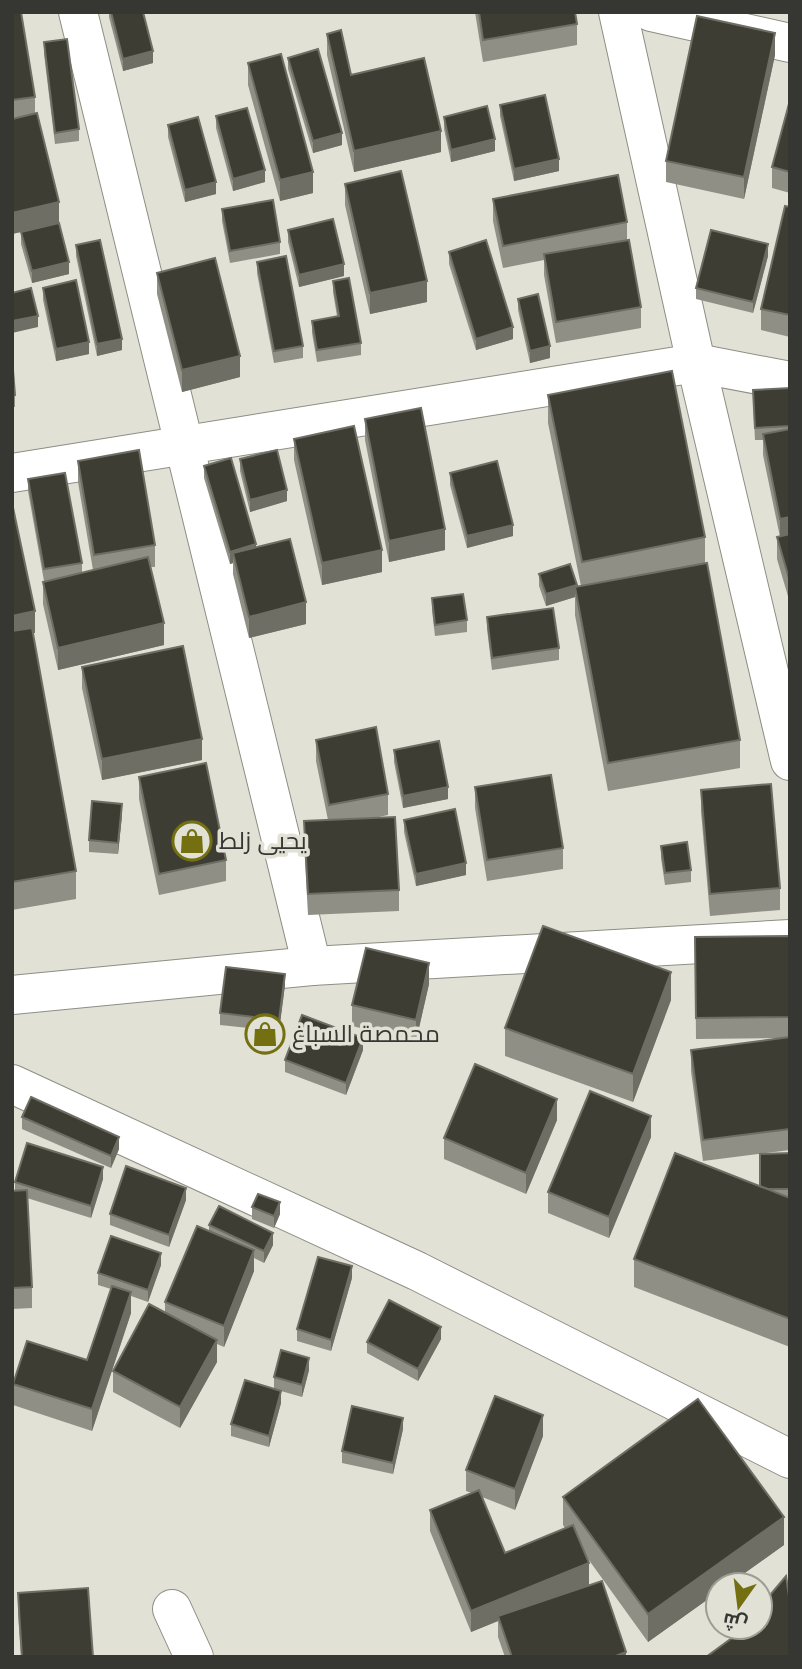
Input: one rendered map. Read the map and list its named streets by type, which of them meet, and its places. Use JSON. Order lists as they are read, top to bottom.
{
  "places": {
    "shop": ["يحيى زلط", "محمصة السباغ"]
  },
  "north": "bottom"
}
